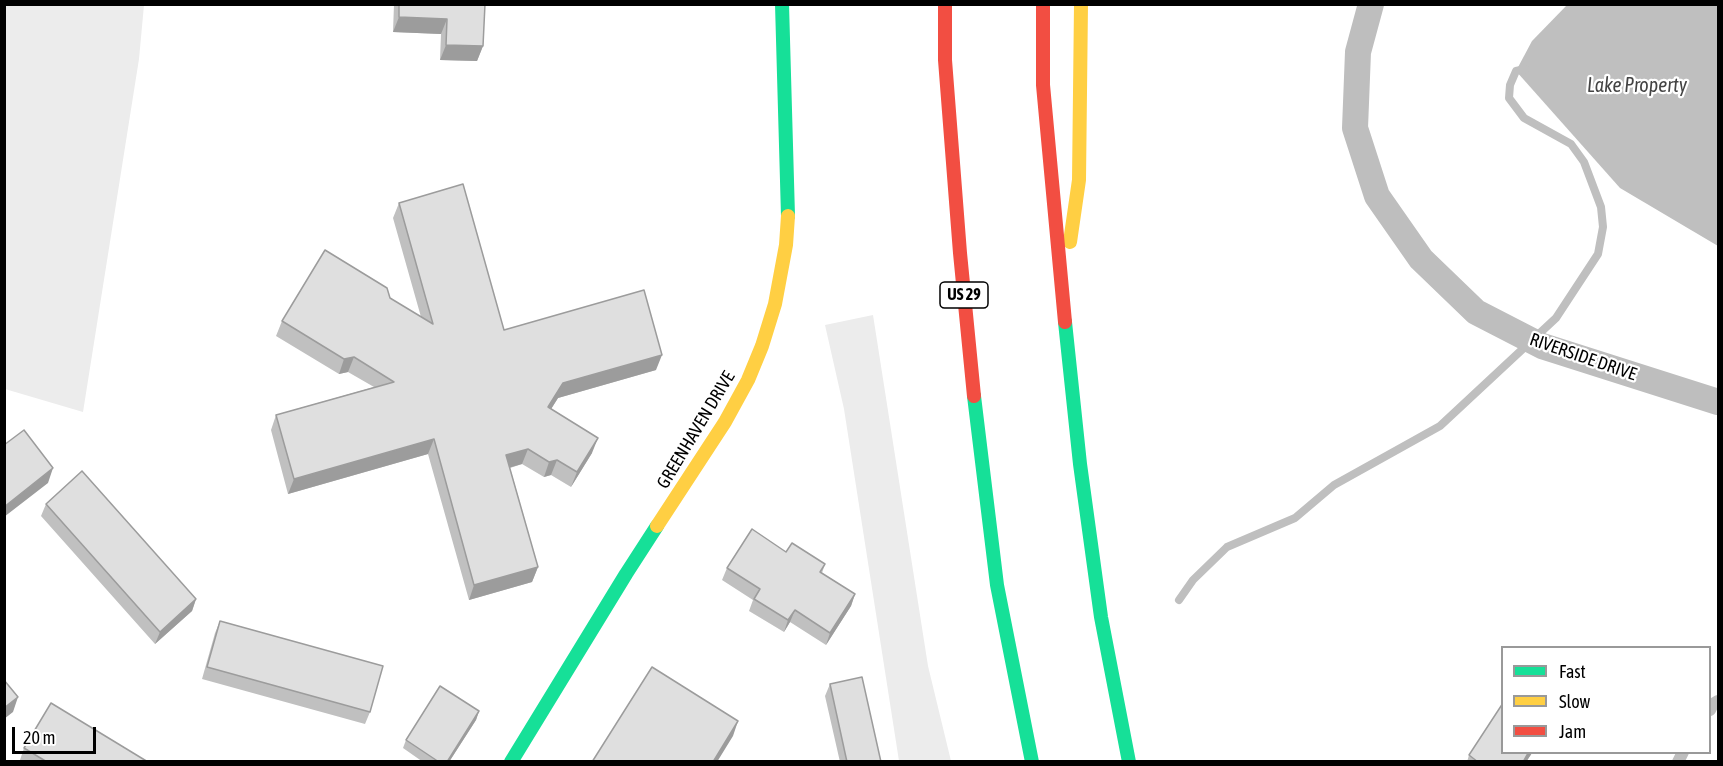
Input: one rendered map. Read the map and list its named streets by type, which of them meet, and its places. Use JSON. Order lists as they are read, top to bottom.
{
  "streets": {
    "main road": ["US 29", "GREENHAVEN DRIVE"],
    "street": ["RIVERSIDE DRIVE"]
  },
  "water": ["Lake Property"],
  "legend": ["Fast", "Slow", "Jam"],
  "scale_bar": "20 m"
}
